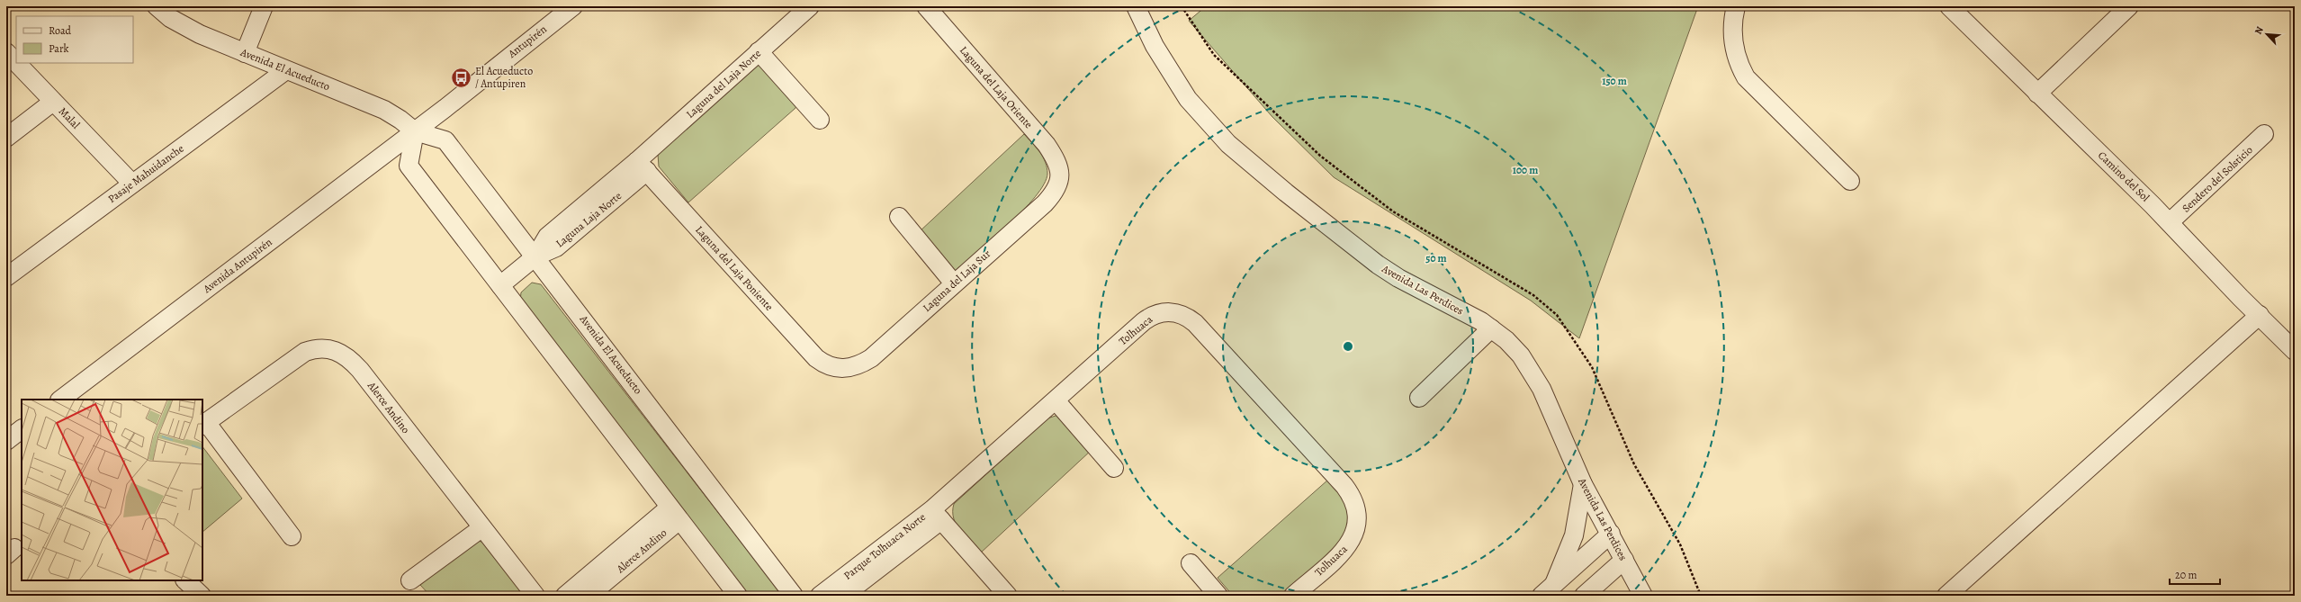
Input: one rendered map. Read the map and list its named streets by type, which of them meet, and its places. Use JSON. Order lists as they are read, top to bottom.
{
  "streets": {
    "street": [
      "Antupirén",
      "Avenida El Acueducto",
      "Laguna del Laja Norte",
      "Laguna del Laja Oriente",
      "Malal",
      "Pasaje Mahuidanche",
      "Camino del Sol",
      "Sendero del Solsticio",
      "Laguna Laja Norte",
      "Avenida Antupirén",
      "Laguna del Laja Poniente",
      "Laguna del Laja Sur",
      "Avenida Las Perdices",
      "Tolhuaca",
      "Alerce Andino",
      "Parque Tolhuaca Norte"
    ]
  },
  "crossings": [
    ["Antupirén", "Avenida El Acueducto"],
    ["Antupirén", "Avenida Antupirén"],
    ["Avenida El Acueducto", "Pasaje Mahuidanche"],
    ["Avenida El Acueducto", "Laguna Laja Norte"],
    ["Avenida El Acueducto", "Avenida Antupirén"],
    ["Laguna del Laja Norte", "Laguna Laja Norte"],
    ["Laguna del Laja Norte", "Laguna del Laja Poniente"],
    ["Laguna del Laja Oriente", "Laguna del Laja Sur"],
    ["Malal", "Pasaje Mahuidanche"],
    ["Camino del Sol", "Sendero del Solsticio"],
    ["Laguna Laja Norte", "Laguna del Laja Poniente"],
    ["Laguna del Laja Poniente", "Laguna del Laja Sur"],
    ["Tolhuaca", "Parque Tolhuaca Norte"]
  ],
  "places": {
    "bus stop": ["El Acueducto / Antupiren"]
  },
  "legend": ["Road", "Park"],
  "scale_bar": "20 m",
  "north": "top left",
  "rings": ["150 m", "100 m", "50 m"]
}
